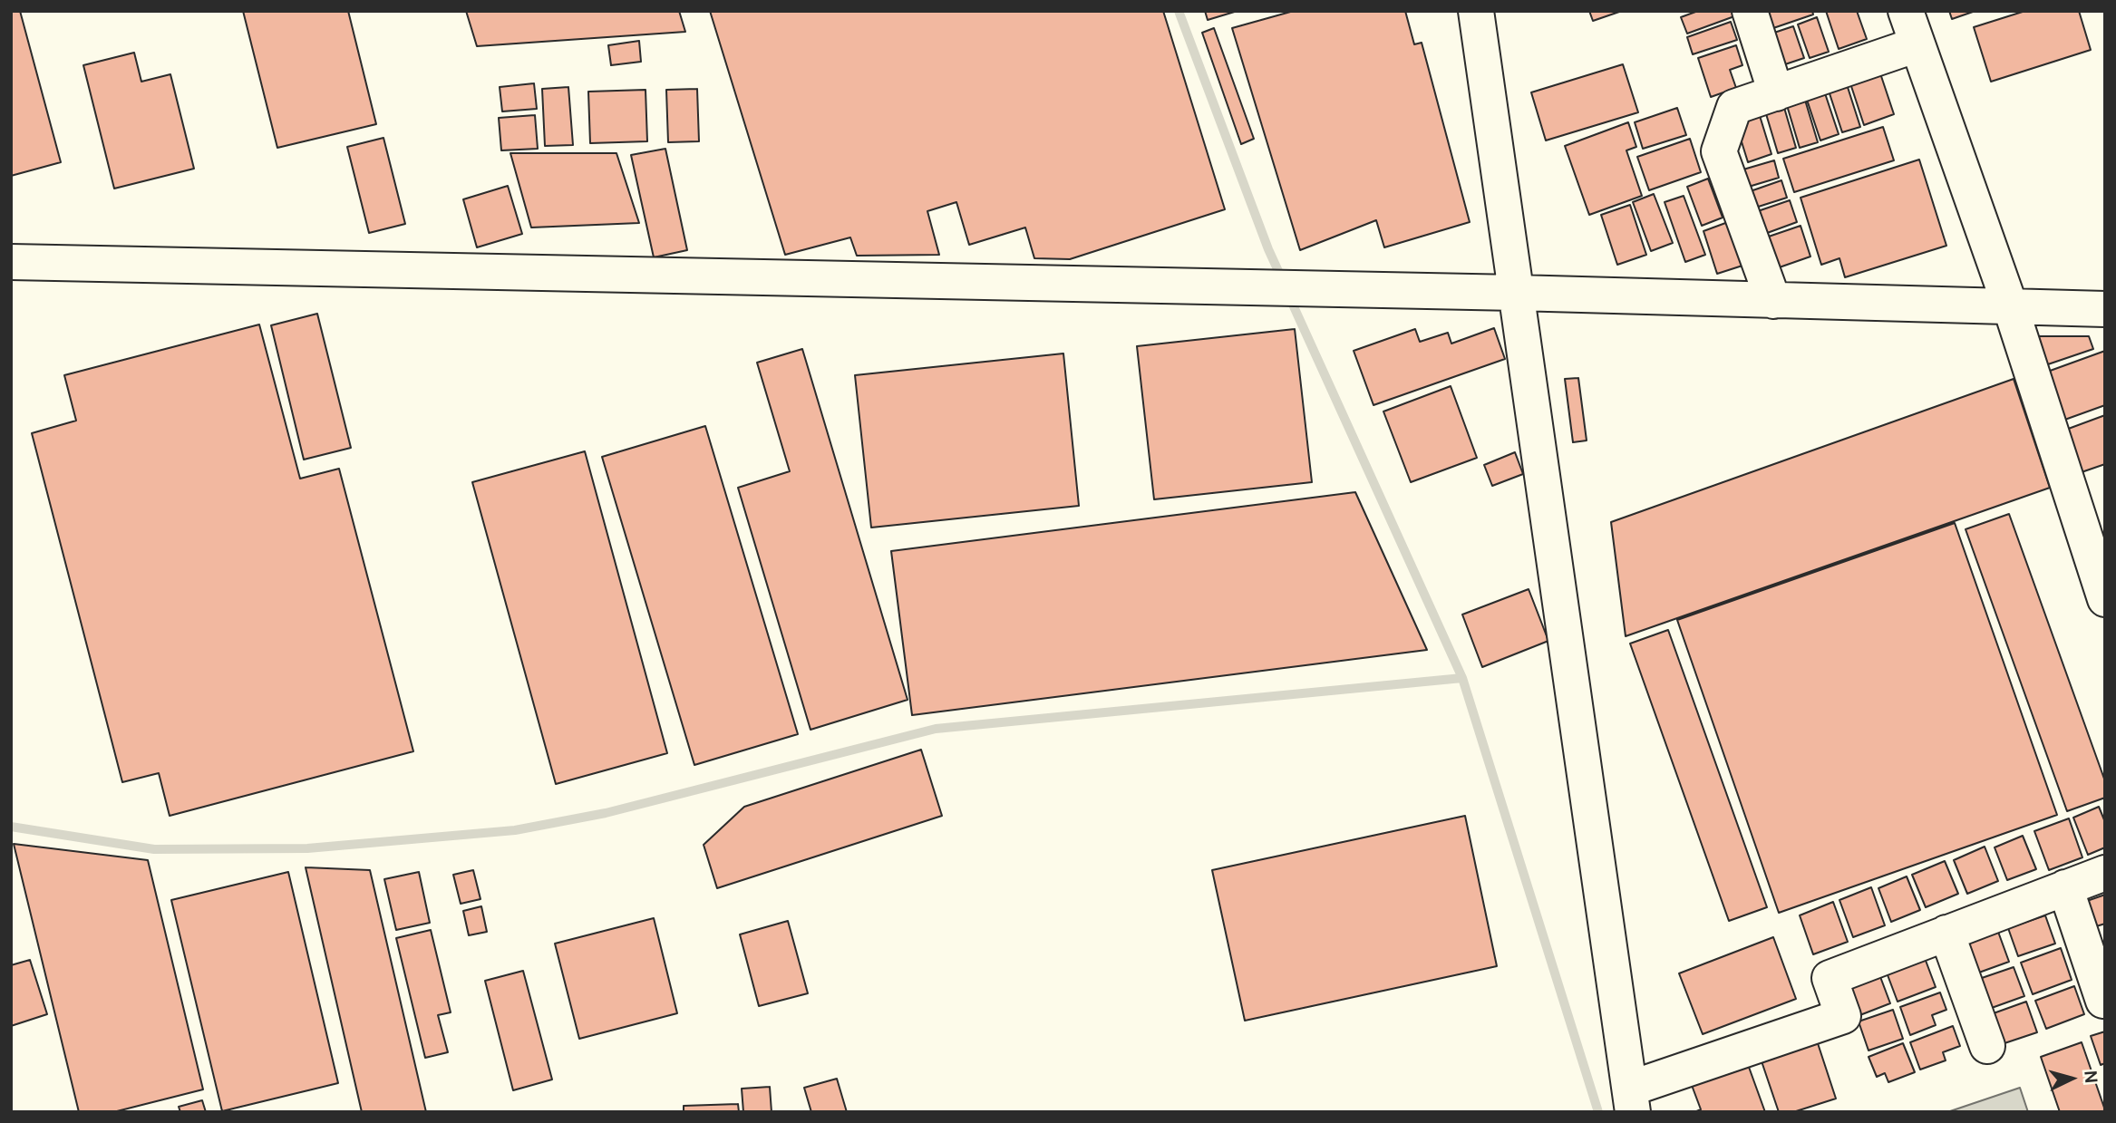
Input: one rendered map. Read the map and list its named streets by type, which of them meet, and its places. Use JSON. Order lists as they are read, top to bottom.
{
  "north": "right"
}
